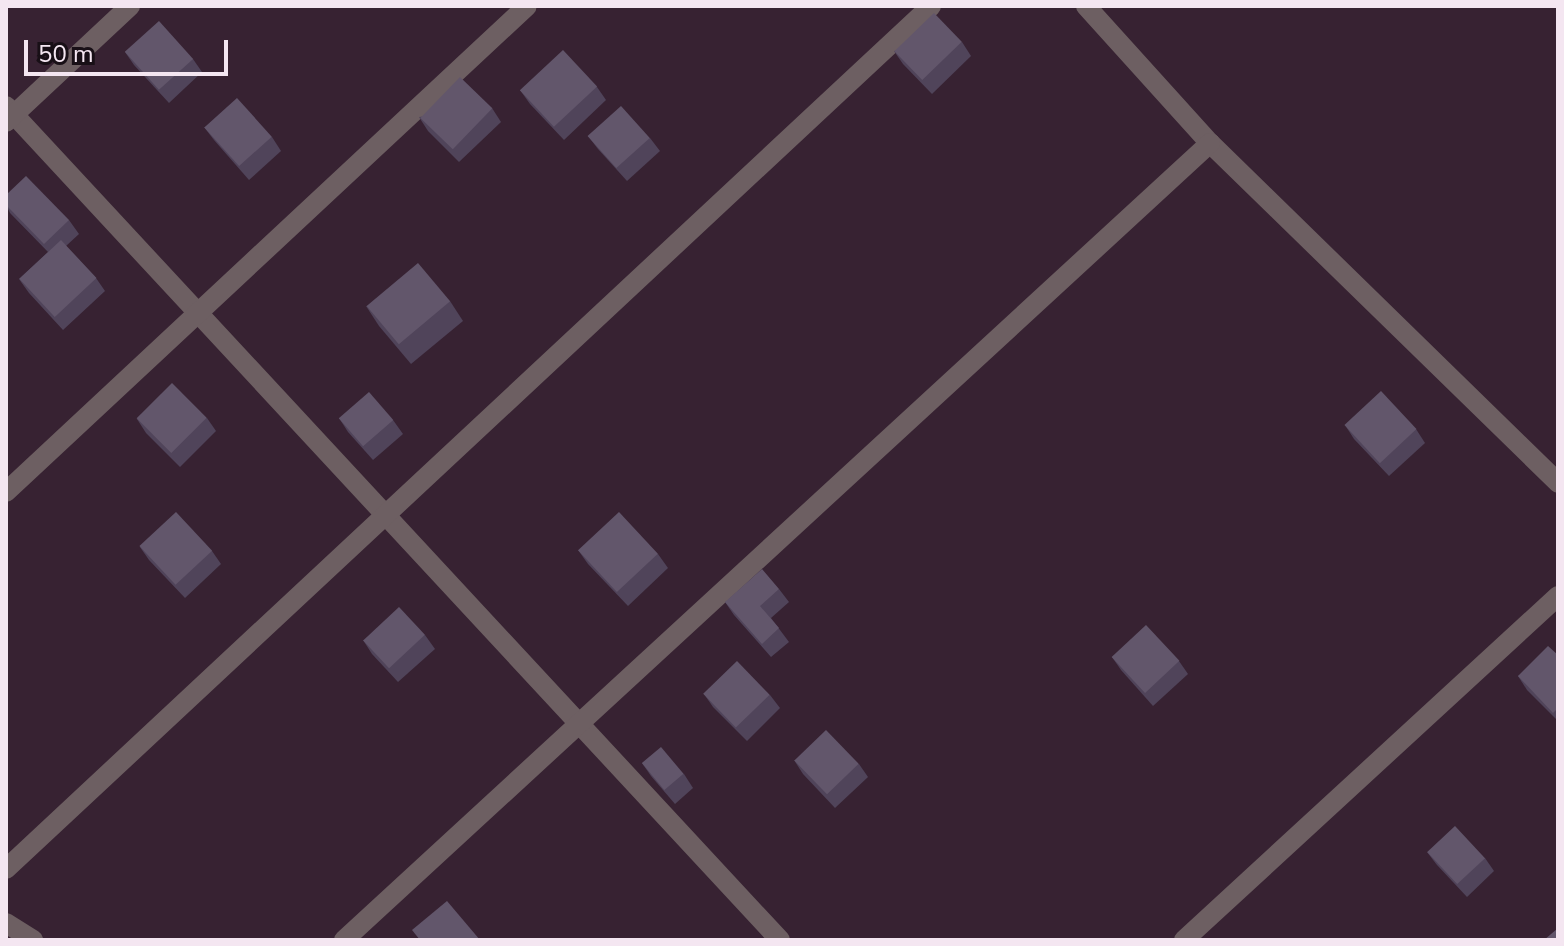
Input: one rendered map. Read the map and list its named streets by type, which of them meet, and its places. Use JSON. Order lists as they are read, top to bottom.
{
  "scale_bar": "50 m"
}
